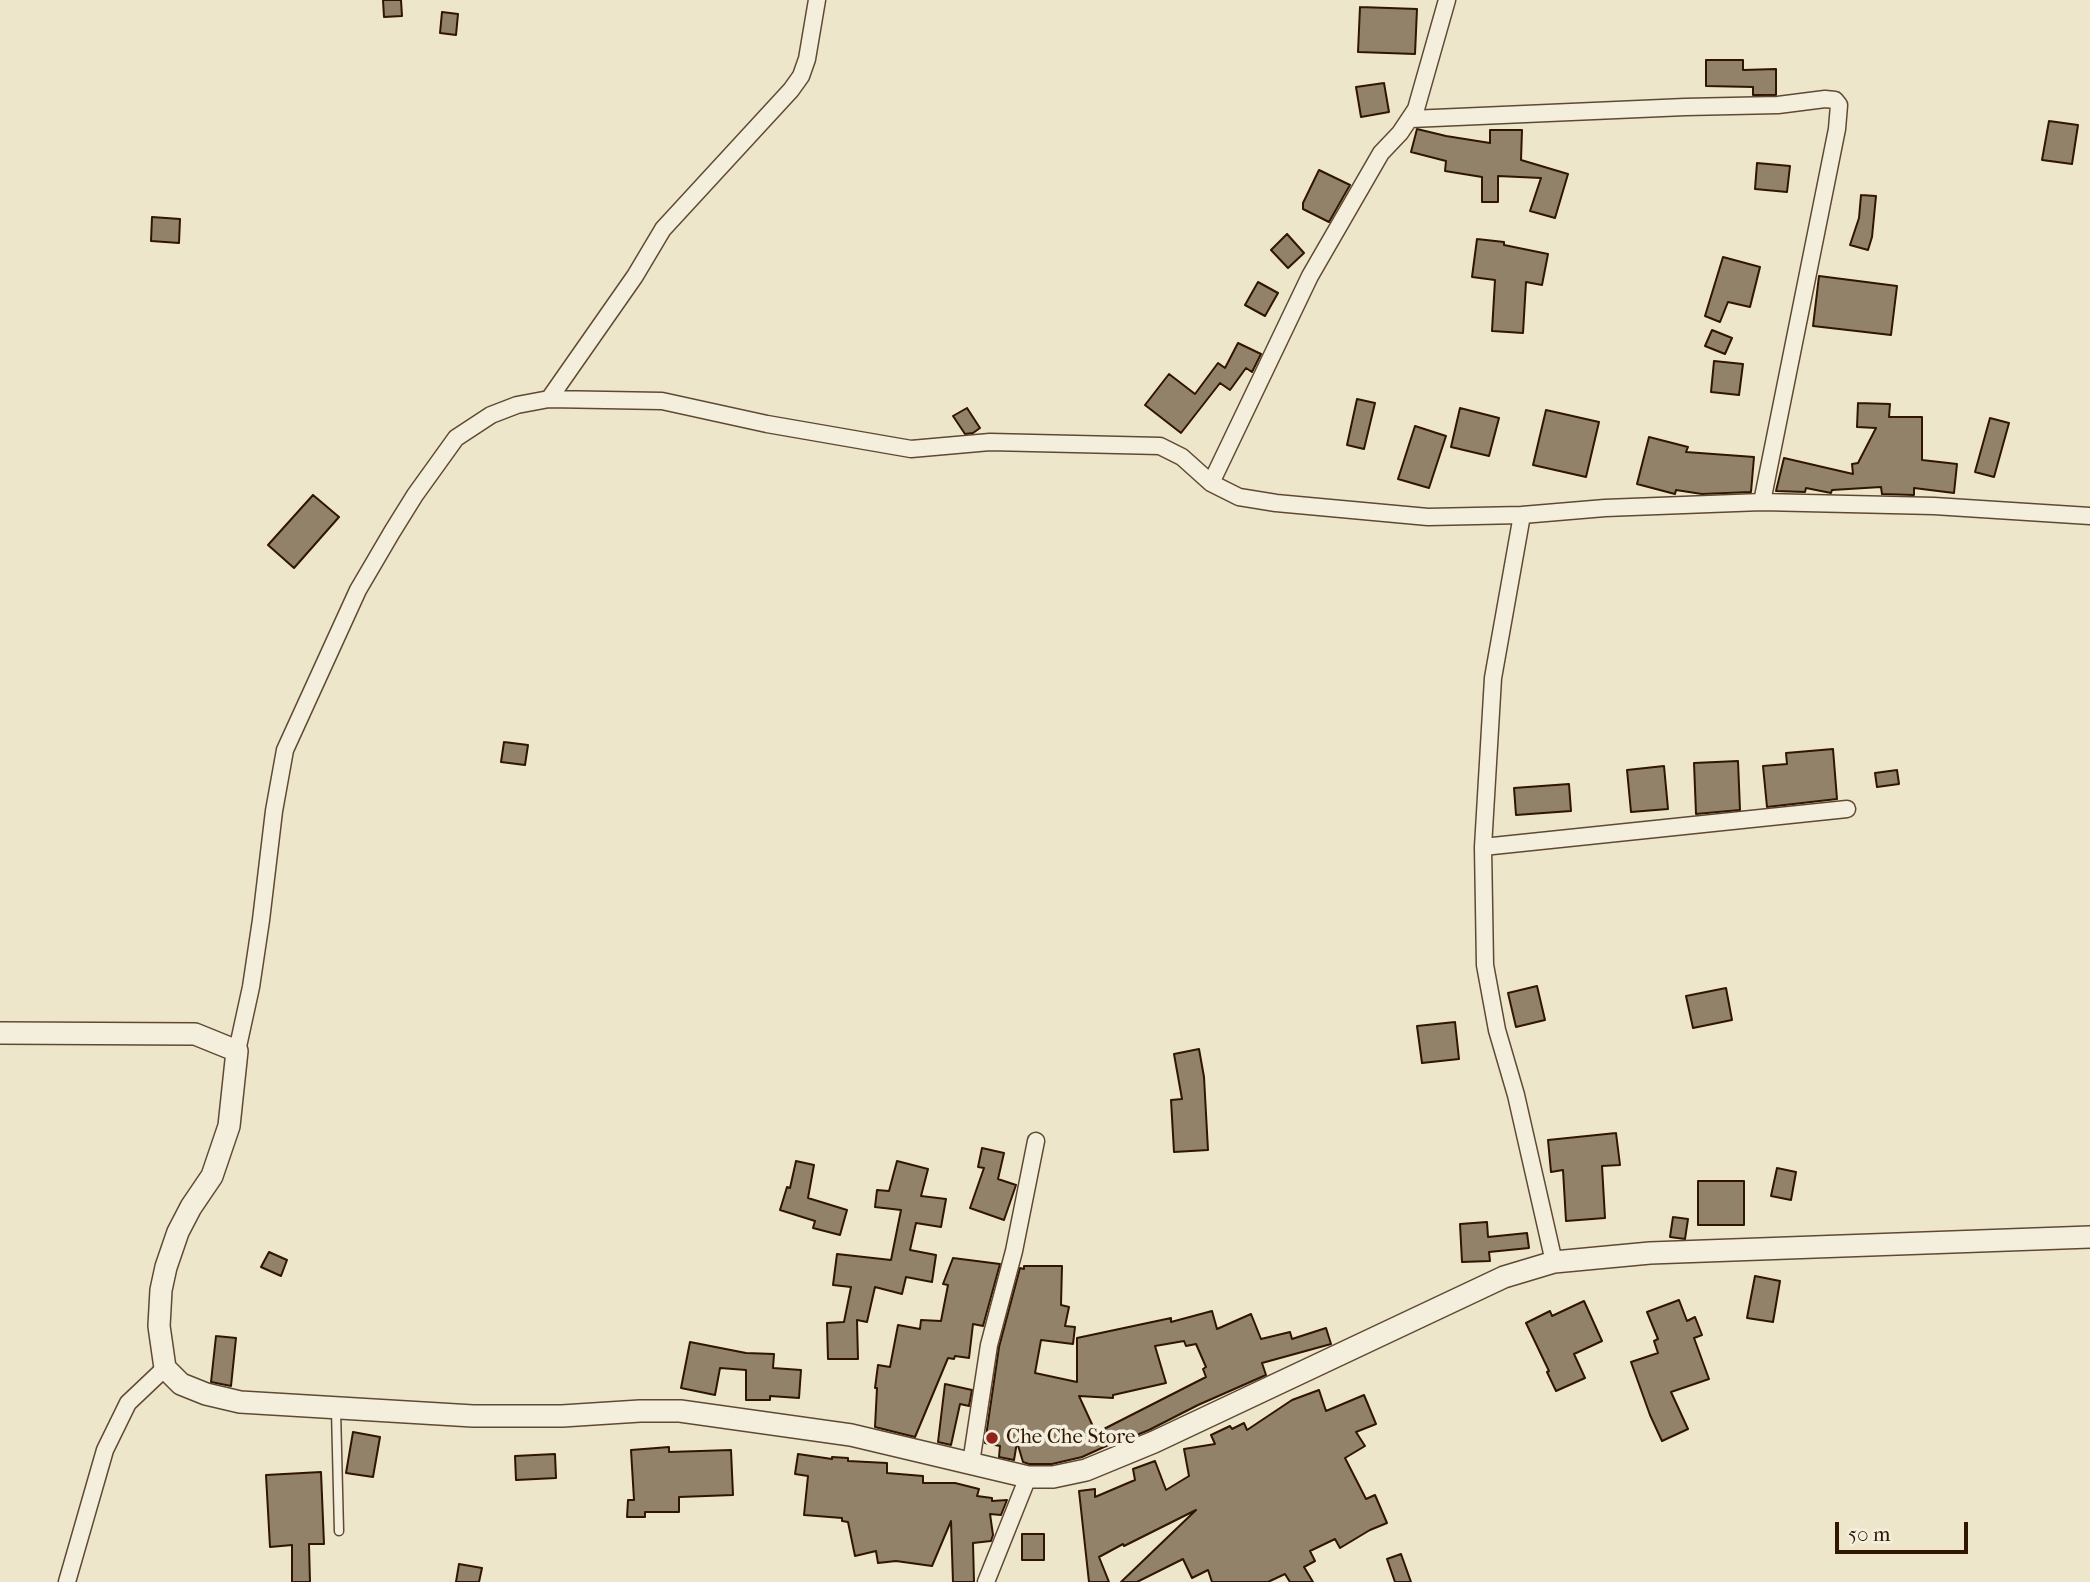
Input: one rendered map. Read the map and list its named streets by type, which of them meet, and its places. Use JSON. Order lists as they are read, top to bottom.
{
  "places": ["Che Che Store"],
  "scale_bar": "50 m"
}
